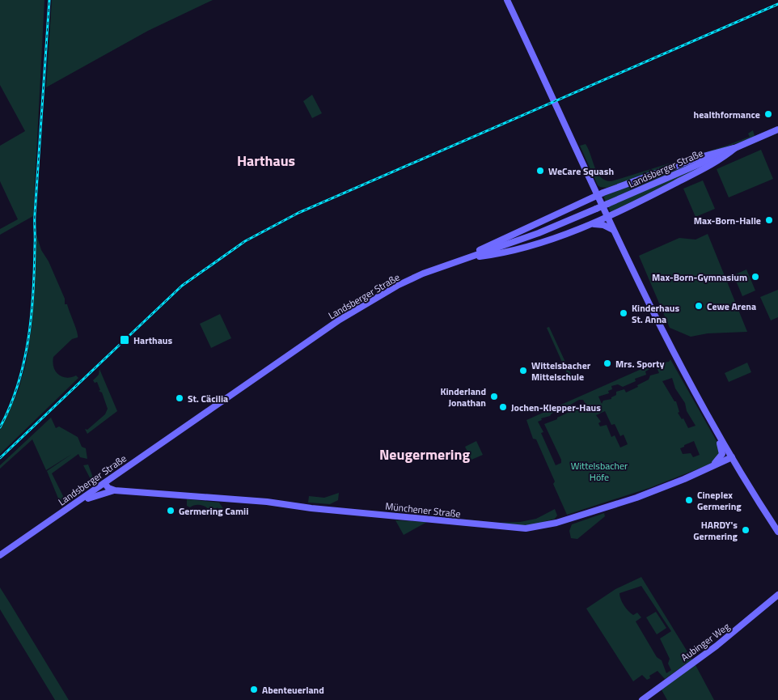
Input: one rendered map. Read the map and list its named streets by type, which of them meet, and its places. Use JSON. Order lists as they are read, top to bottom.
{
  "streets": {
    "main road": ["Landsberger Straße", "Münchener Straße", "Aubinger Weg"]
  },
  "districts": ["Harthaus", "Neugermering"],
  "parks": ["Wittelsbacher Höfe"],
  "places": {
    "other": [
      "healthformance",
      "WeCare Squash",
      "Max-Born-Halle",
      "Max-Born-Gymnasium",
      "Cewe Arena",
      "Kinderhaus St. Anna",
      "Mrs. Sporty",
      "Wittelsbacher Mittelschule",
      "Kinderland Jonathan",
      "St. Cäcilia",
      "Jochen-Klepper-Haus",
      "Cineplex Germering",
      "Germering Camii",
      "HARDY's Germering",
      "Abenteuerland"
    ],
    "transit": ["Harthaus"]
  }
}
